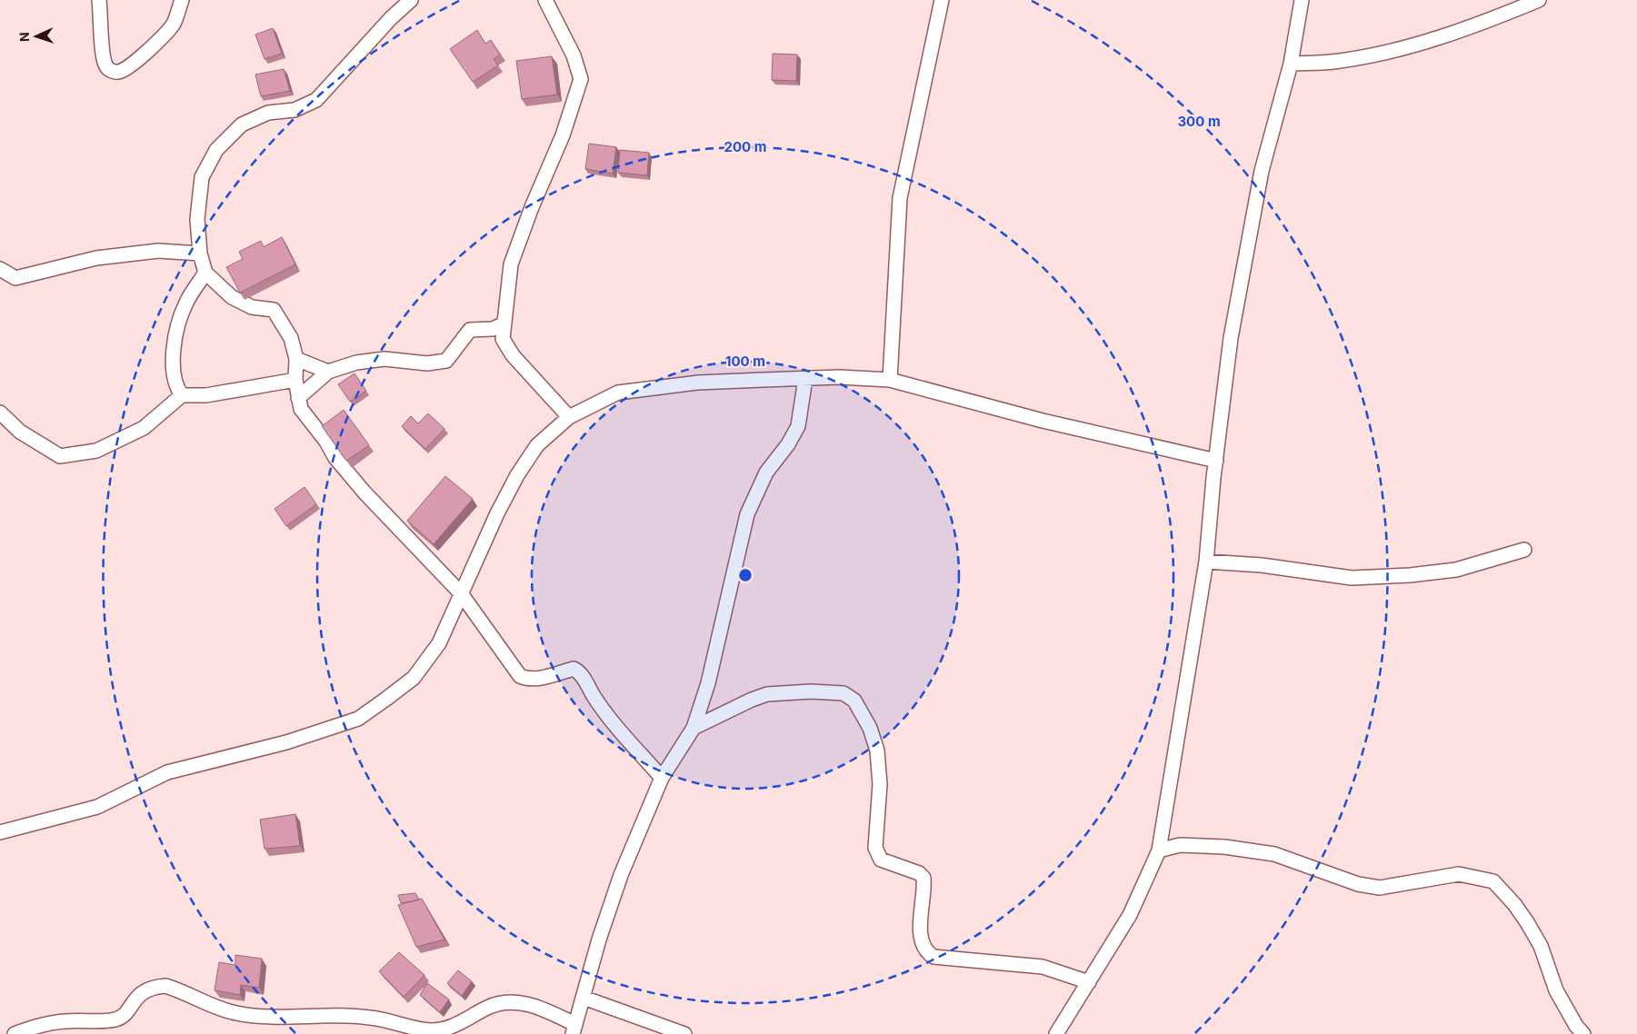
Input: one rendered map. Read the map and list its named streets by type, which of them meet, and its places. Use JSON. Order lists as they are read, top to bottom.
{
  "north": "left",
  "rings": ["300 m", "200 m", "100 m"]
}
